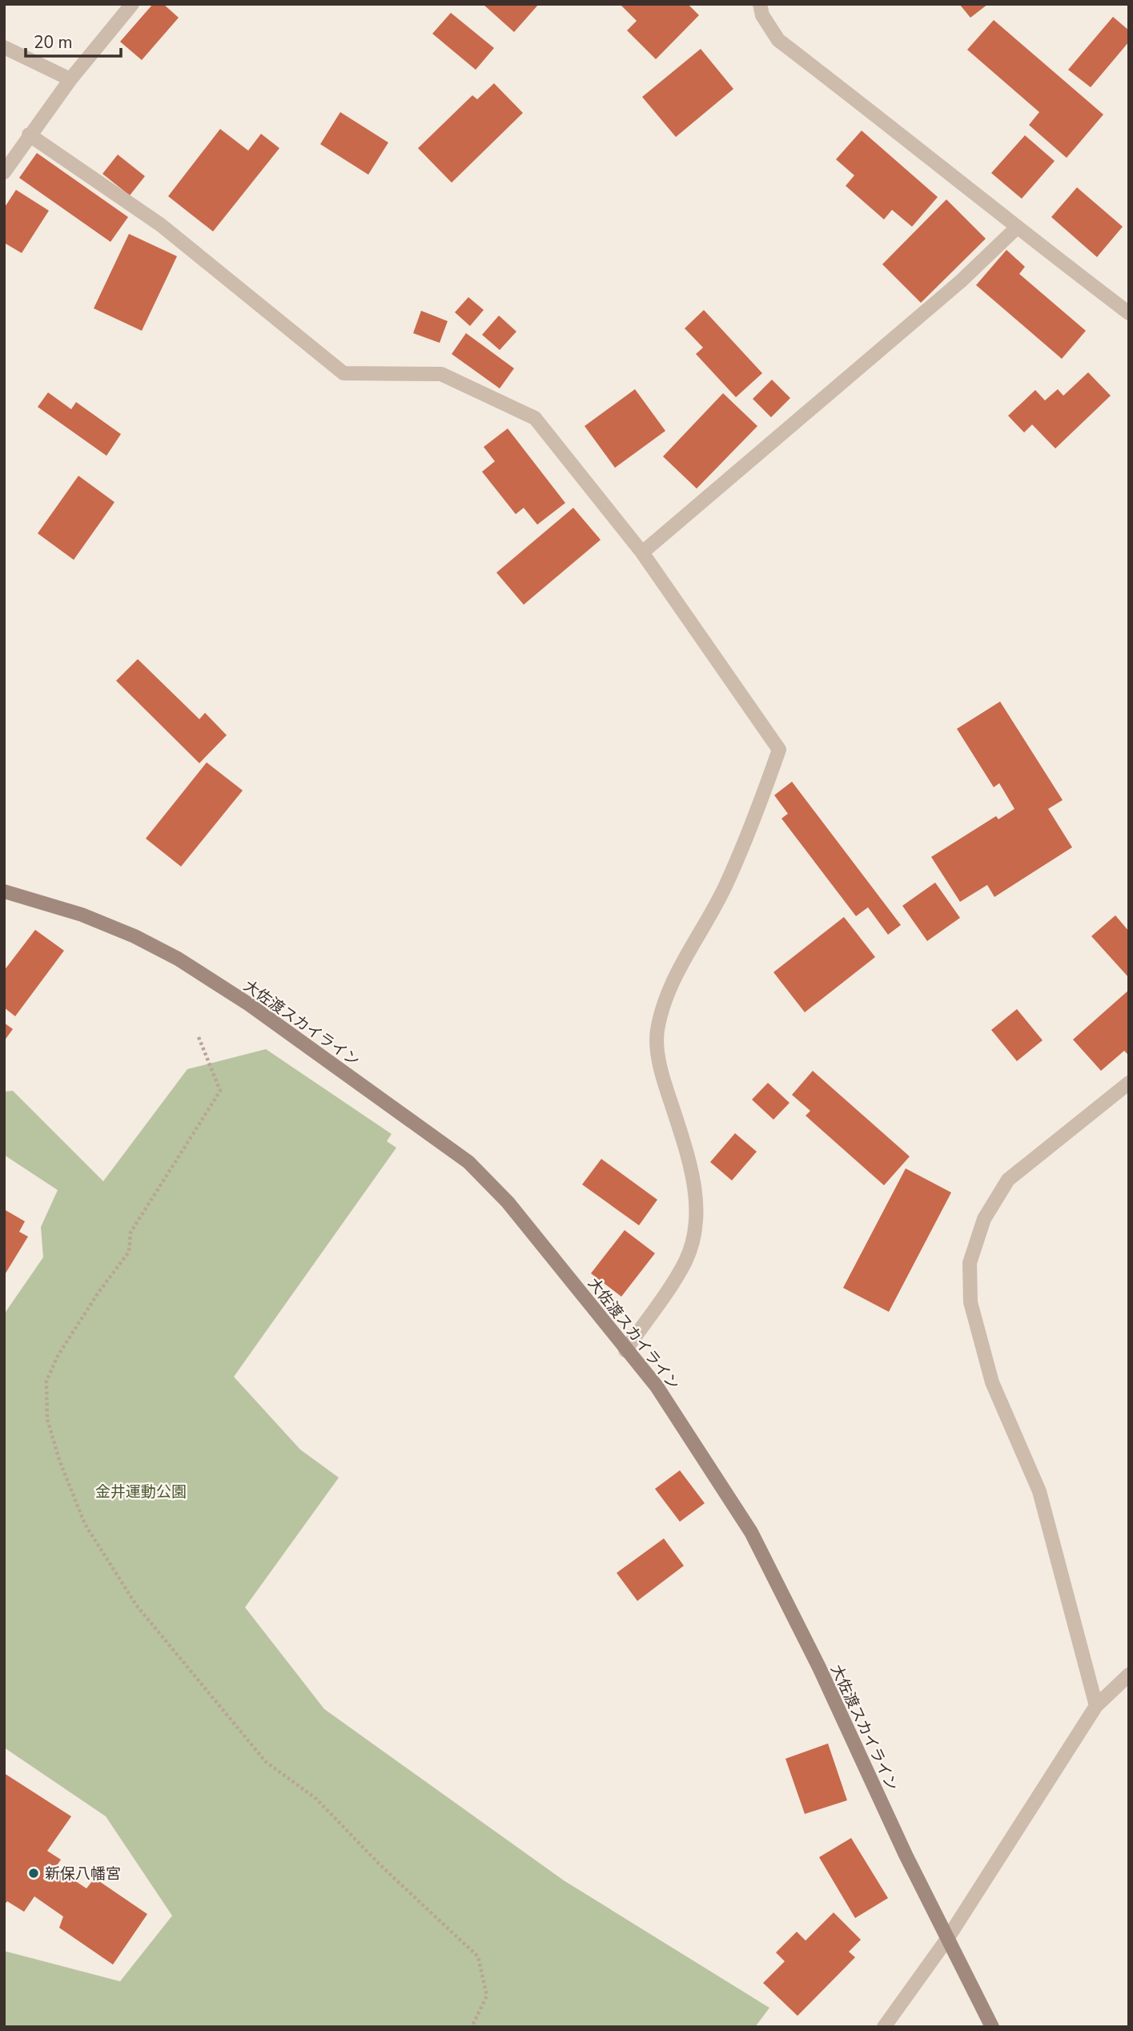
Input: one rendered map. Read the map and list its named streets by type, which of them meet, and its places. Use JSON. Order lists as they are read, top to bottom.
{
  "streets": {
    "street": ["大佐渡スカイライン"]
  },
  "parks": ["金井運動公園"],
  "places": ["新保八幡宮"],
  "scale_bar": "20 m"
}
